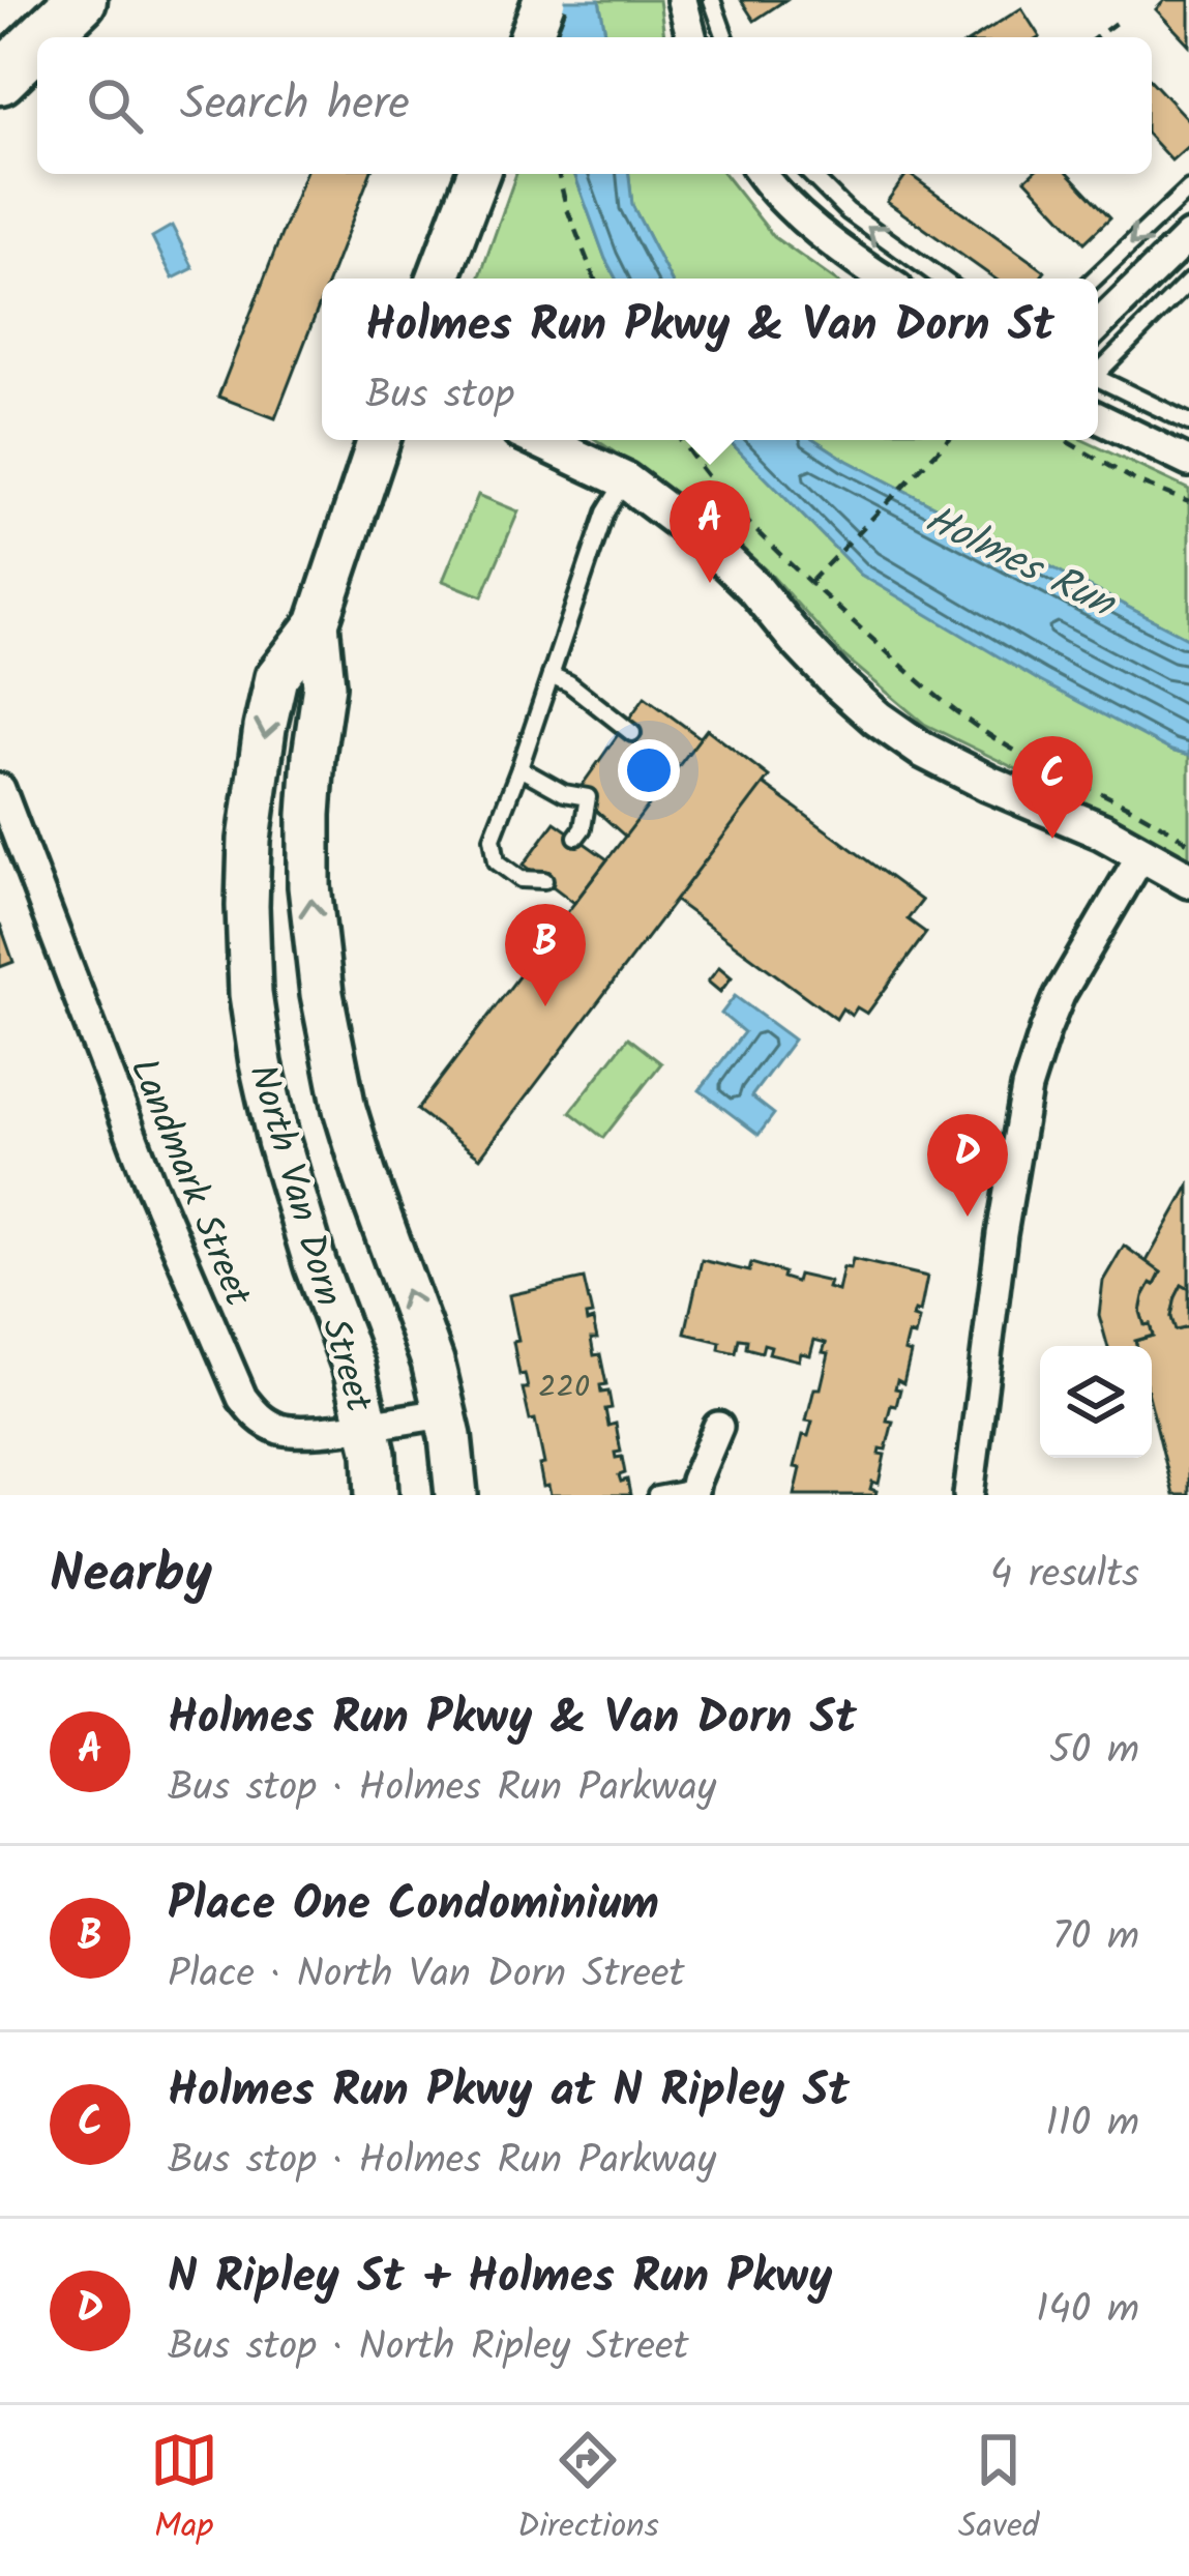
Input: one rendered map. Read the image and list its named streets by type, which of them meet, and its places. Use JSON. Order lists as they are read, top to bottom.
{
  "streets": {
    "main road": ["North Van Dorn Street"],
    "street": ["Landmark Street"]
  },
  "crossings": [
    ["Landmark Street", "North Van Dorn Street"]
  ],
  "water": ["Holmes Run"],
  "house_numbers": ["220"],
  "page": {
    "search": "Search here",
    "popup": ["Holmes Run Pkwy & Van Dorn St", "Bus stop"],
    "pins": [
      "A",
      "C",
      "B",
      "D"
    ],
    "heading": ["Nearby", "4 results"],
    "list": [
      {
        "mark": "A",
        "name": "Holmes Run Pkwy & Van Dorn St",
        "note": "Bus stop · Holmes Run Parkway",
        "value": "50 m"
      },
      {
        "mark": "B",
        "name": "Place One Condominium",
        "note": "Place · North Van Dorn Street",
        "value": "70 m"
      },
      {
        "mark": "C",
        "name": "Holmes Run Pkwy at N Ripley St",
        "note": "Bus stop · Holmes Run Parkway",
        "value": "110 m"
      },
      {
        "mark": "D",
        "name": "N Ripley St + Holmes Run Pkwy",
        "note": "Bus stop · North Ripley Street",
        "value": "140 m"
      }
    ],
    "nav": ["Map", "Directions", "Saved"]
  }
}
